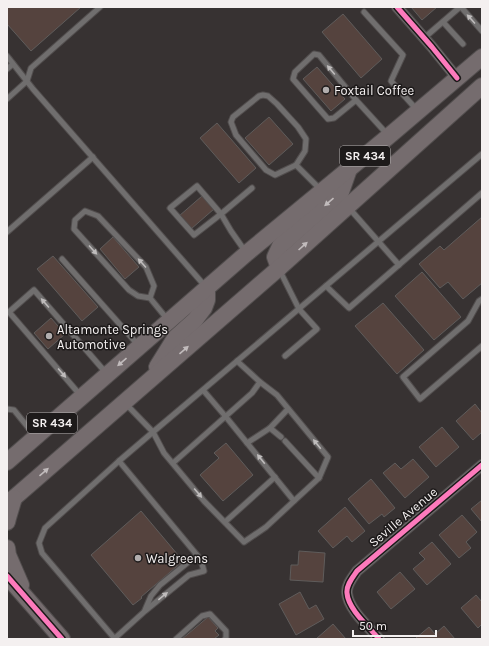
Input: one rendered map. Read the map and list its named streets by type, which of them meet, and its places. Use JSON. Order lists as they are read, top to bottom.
{
  "streets": {
    "main road": ["SR 434"],
    "street": ["Seville Avenue"]
  },
  "places": ["Foxtail Coffee", "Altamonte Springs Automotive", "Walgreens"],
  "scale_bar": "50 m"
}
